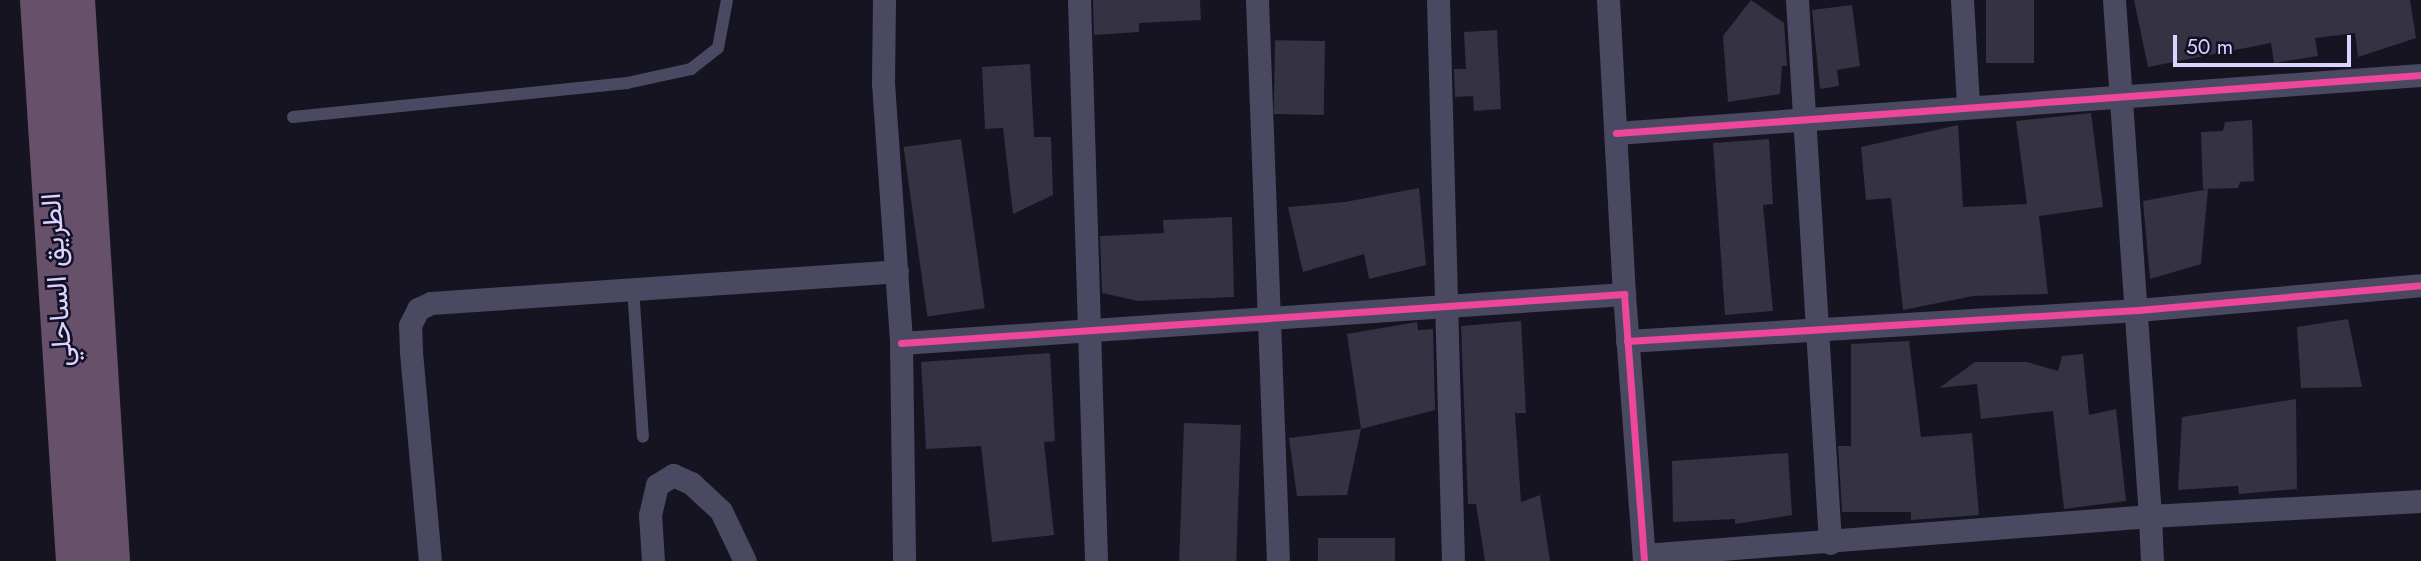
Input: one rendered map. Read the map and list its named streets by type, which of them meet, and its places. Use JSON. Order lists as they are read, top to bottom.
{
  "streets": {
    "highway": ["الطريق الساحلي"]
  },
  "scale_bar": "50 m"
}
